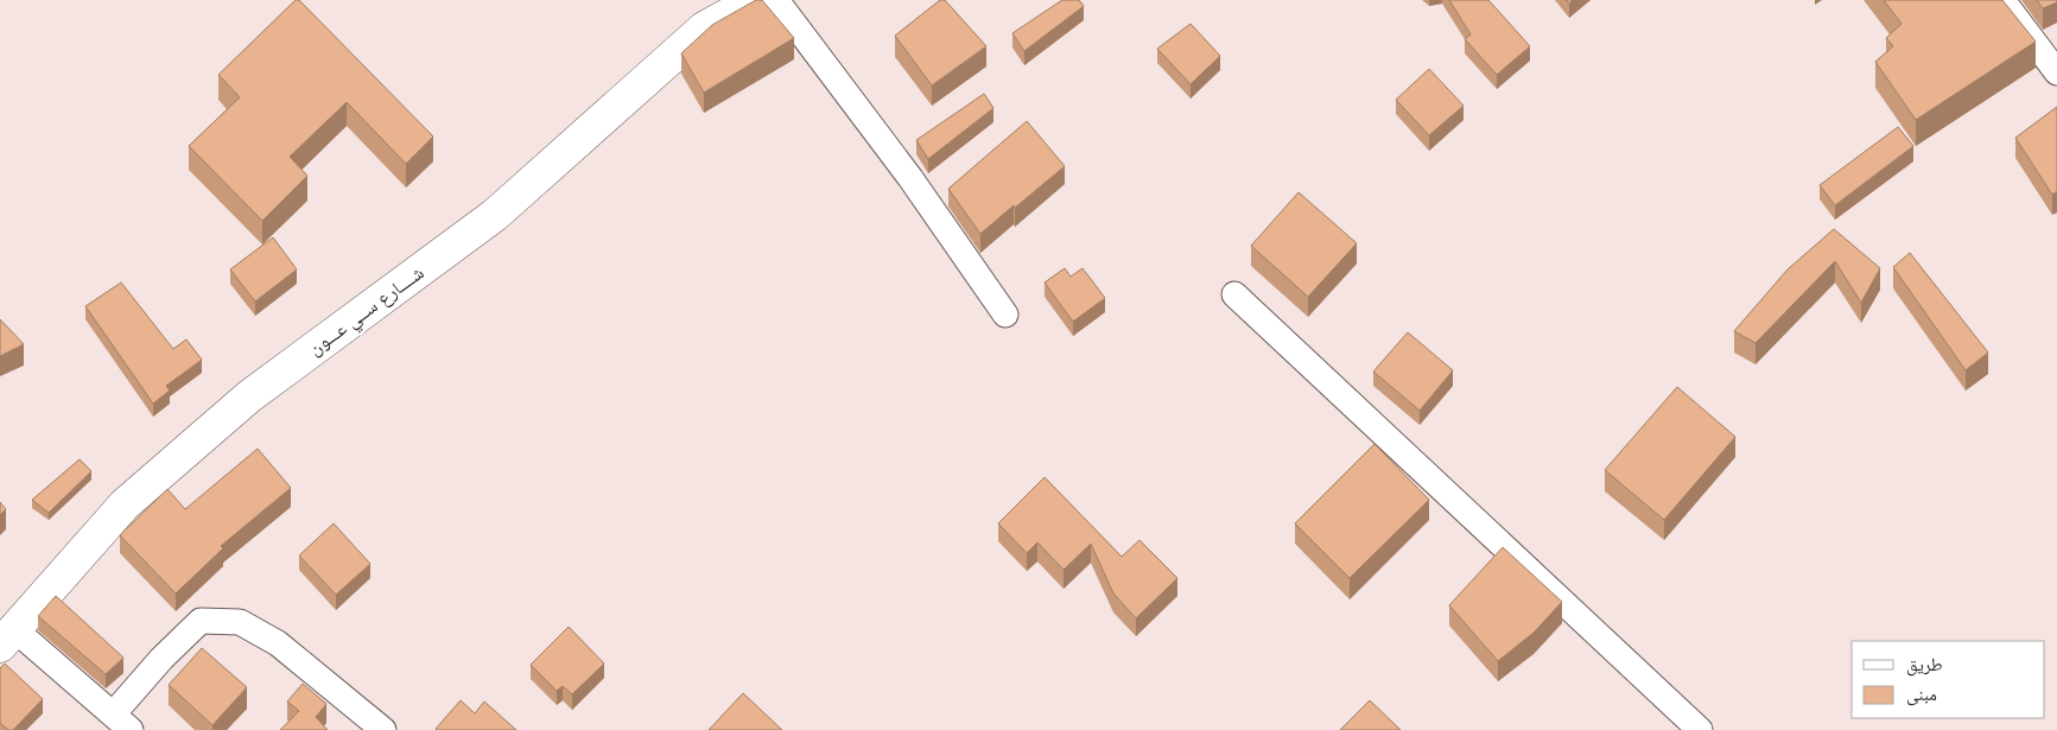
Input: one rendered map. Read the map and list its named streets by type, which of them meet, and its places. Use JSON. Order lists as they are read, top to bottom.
{
  "streets": {
    "street": ["شــــارع ســي عـــون"]
  },
  "legend": ["طريق", "مبنى"]
}
